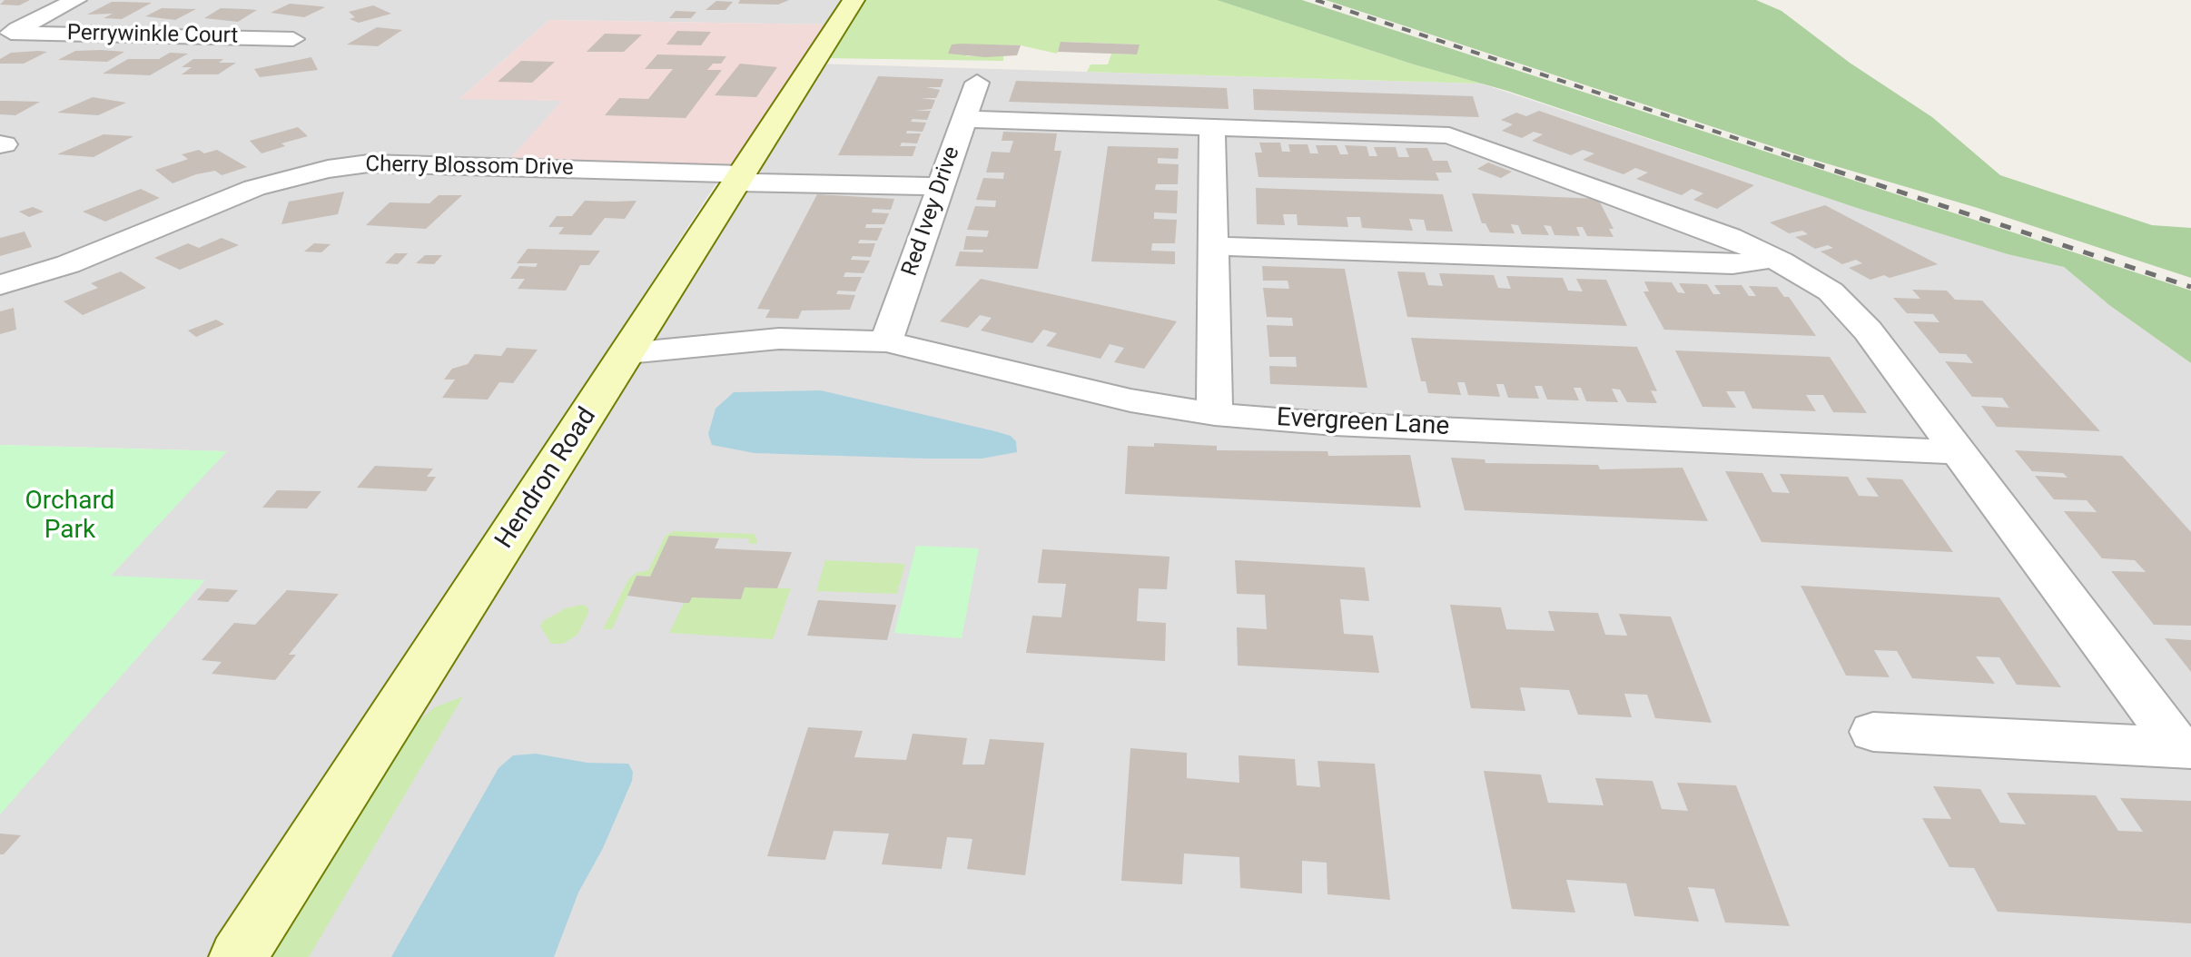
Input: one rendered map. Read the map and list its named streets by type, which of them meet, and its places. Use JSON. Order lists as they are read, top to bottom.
{
  "streets": {
    "street": [
      "Perrywinkle Court",
      "Cherry Blossom Drive",
      "Red Ivey Drive",
      "Evergreen Lane",
      "Hendron Road"
    ]
  },
  "crossings": [
    ["Cherry Blossom Drive", "Red Ivey Drive"],
    ["Cherry Blossom Drive", "Hendron Road"],
    ["Red Ivey Drive", "Evergreen Lane"],
    ["Evergreen Lane", "Hendron Road"]
  ],
  "parks": ["Orchard Park"]
}
